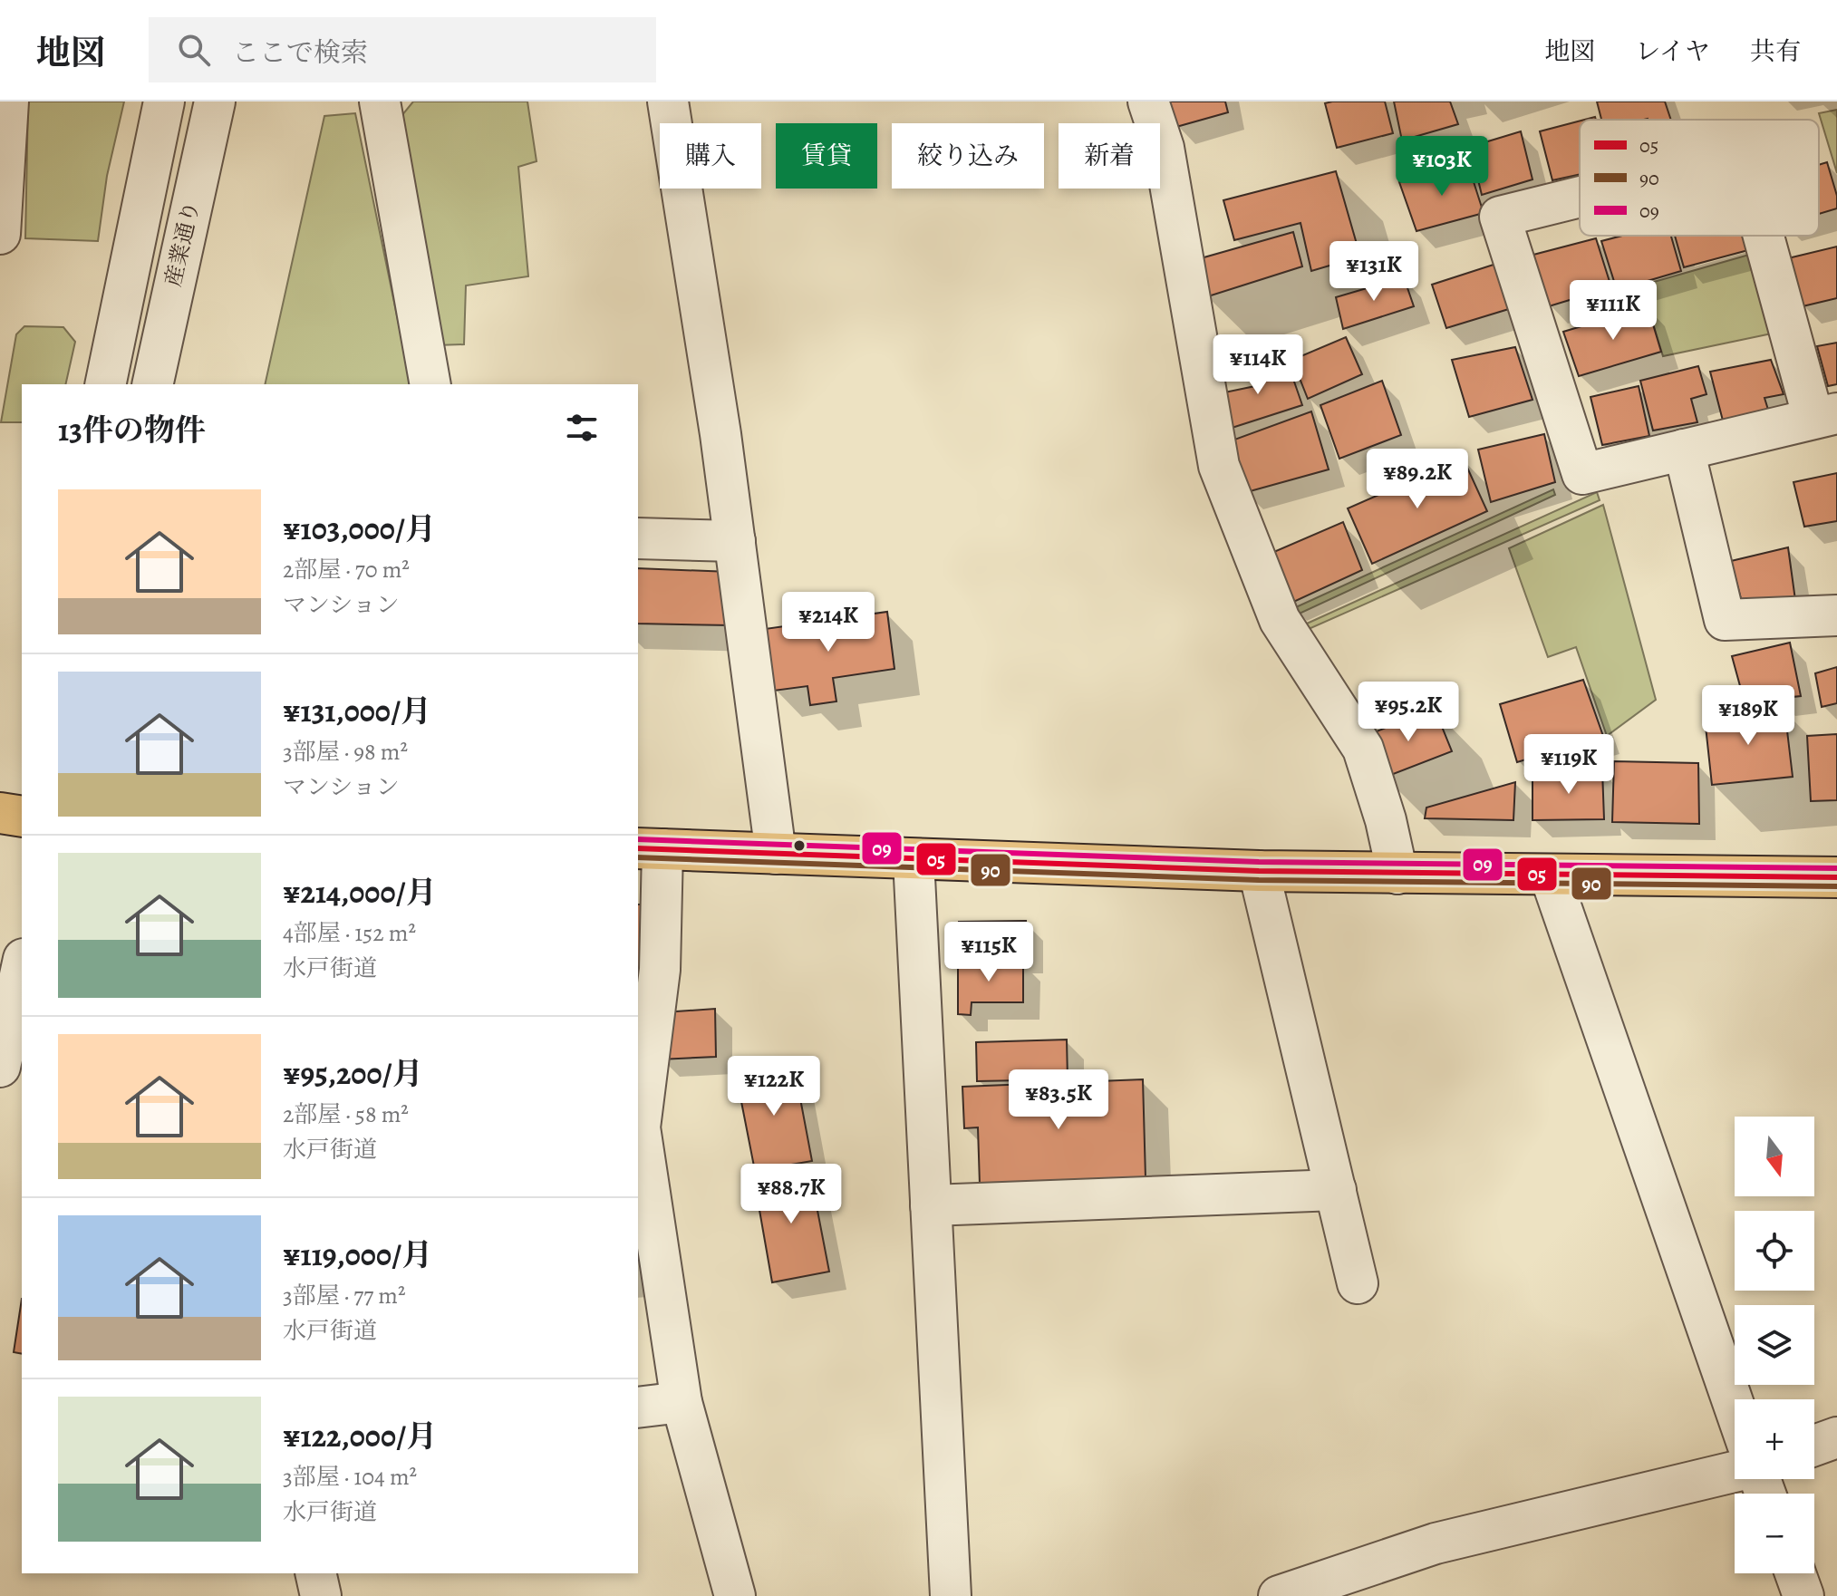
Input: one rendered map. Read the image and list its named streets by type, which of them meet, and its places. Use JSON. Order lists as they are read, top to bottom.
{
  "streets": {
    "street": ["産業通り"]
  },
  "lines": ["transit line 09", "transit line 05", "transit line 90"],
  "legend": ["05", "90", "09"],
  "north": "bottom",
  "page": {
    "header": "地図",
    "search": "ここで検索",
    "nav": ["地図", "レイヤ", "共有"],
    "chip": [
      "購入",
      "賃貸",
      "絞り込み",
      "新着"
    ],
    "price": [
      "¥103K",
      "¥131K",
      "¥111K",
      "¥114K",
      "¥89.2K",
      "¥214K",
      "¥95.2K",
      "¥189K",
      "¥119K",
      "¥115K",
      "¥122K",
      "¥83.5K",
      "¥88.7K"
    ],
    "heading": "13件の物件",
    "list": [
      {
        "name": "¥103,000/月",
        "note": "2部屋 · 70 m² · マンション"
      },
      {
        "name": "¥131,000/月",
        "note": "3部屋 · 98 m² · マンション"
      },
      {
        "name": "¥214,000/月",
        "note": "4部屋 · 152 m² · 水戸街道"
      },
      {
        "name": "¥95,200/月",
        "note": "2部屋 · 58 m² · 水戸街道"
      },
      {
        "name": "¥119,000/月",
        "note": "3部屋 · 77 m² · 水戸街道"
      },
      {
        "name": "¥122,000/月",
        "note": "3部屋 · 104 m² · 水戸街道"
      }
    ],
    "map_buttons": ["+", "−"]
  }
}
